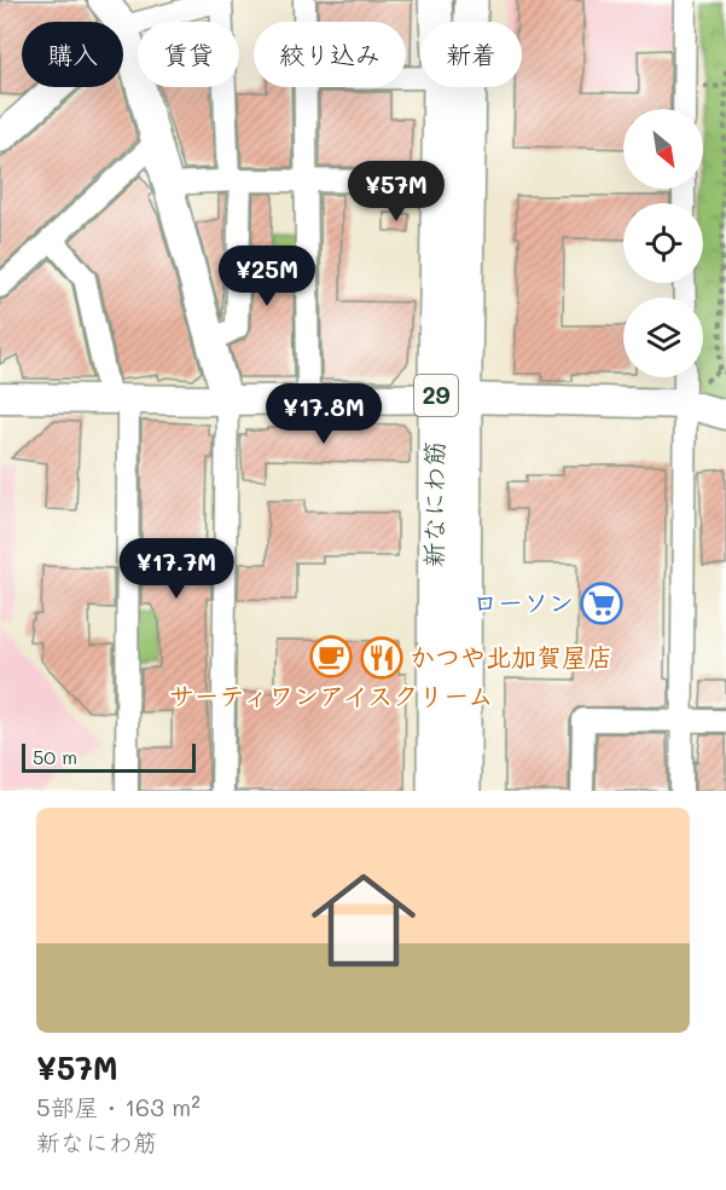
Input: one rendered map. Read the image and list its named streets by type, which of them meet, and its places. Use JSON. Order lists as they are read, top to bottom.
{
  "streets": {
    "main road": ["29", "新なにわ筋"]
  },
  "places": {
    "supermarket": ["ローソン"],
    "cafe": ["サーティワンアイスクリーム"],
    "restaurant": ["かつや北加賀屋店"]
  },
  "scale_bar": "50 m",
  "north": "bottom right",
  "page": {
    "chip": [
      "購入",
      "賃貸",
      "絞り込み",
      "新着"
    ],
    "price": [
      "¥57M",
      "¥25M",
      "¥17.8M",
      "¥17.7M"
    ],
    "scale": "50 m",
    "list": [
      {
        "name": "¥57M",
        "note": "5部屋 · 163 m² · 新なにわ筋"
      }
    ]
  }
}
